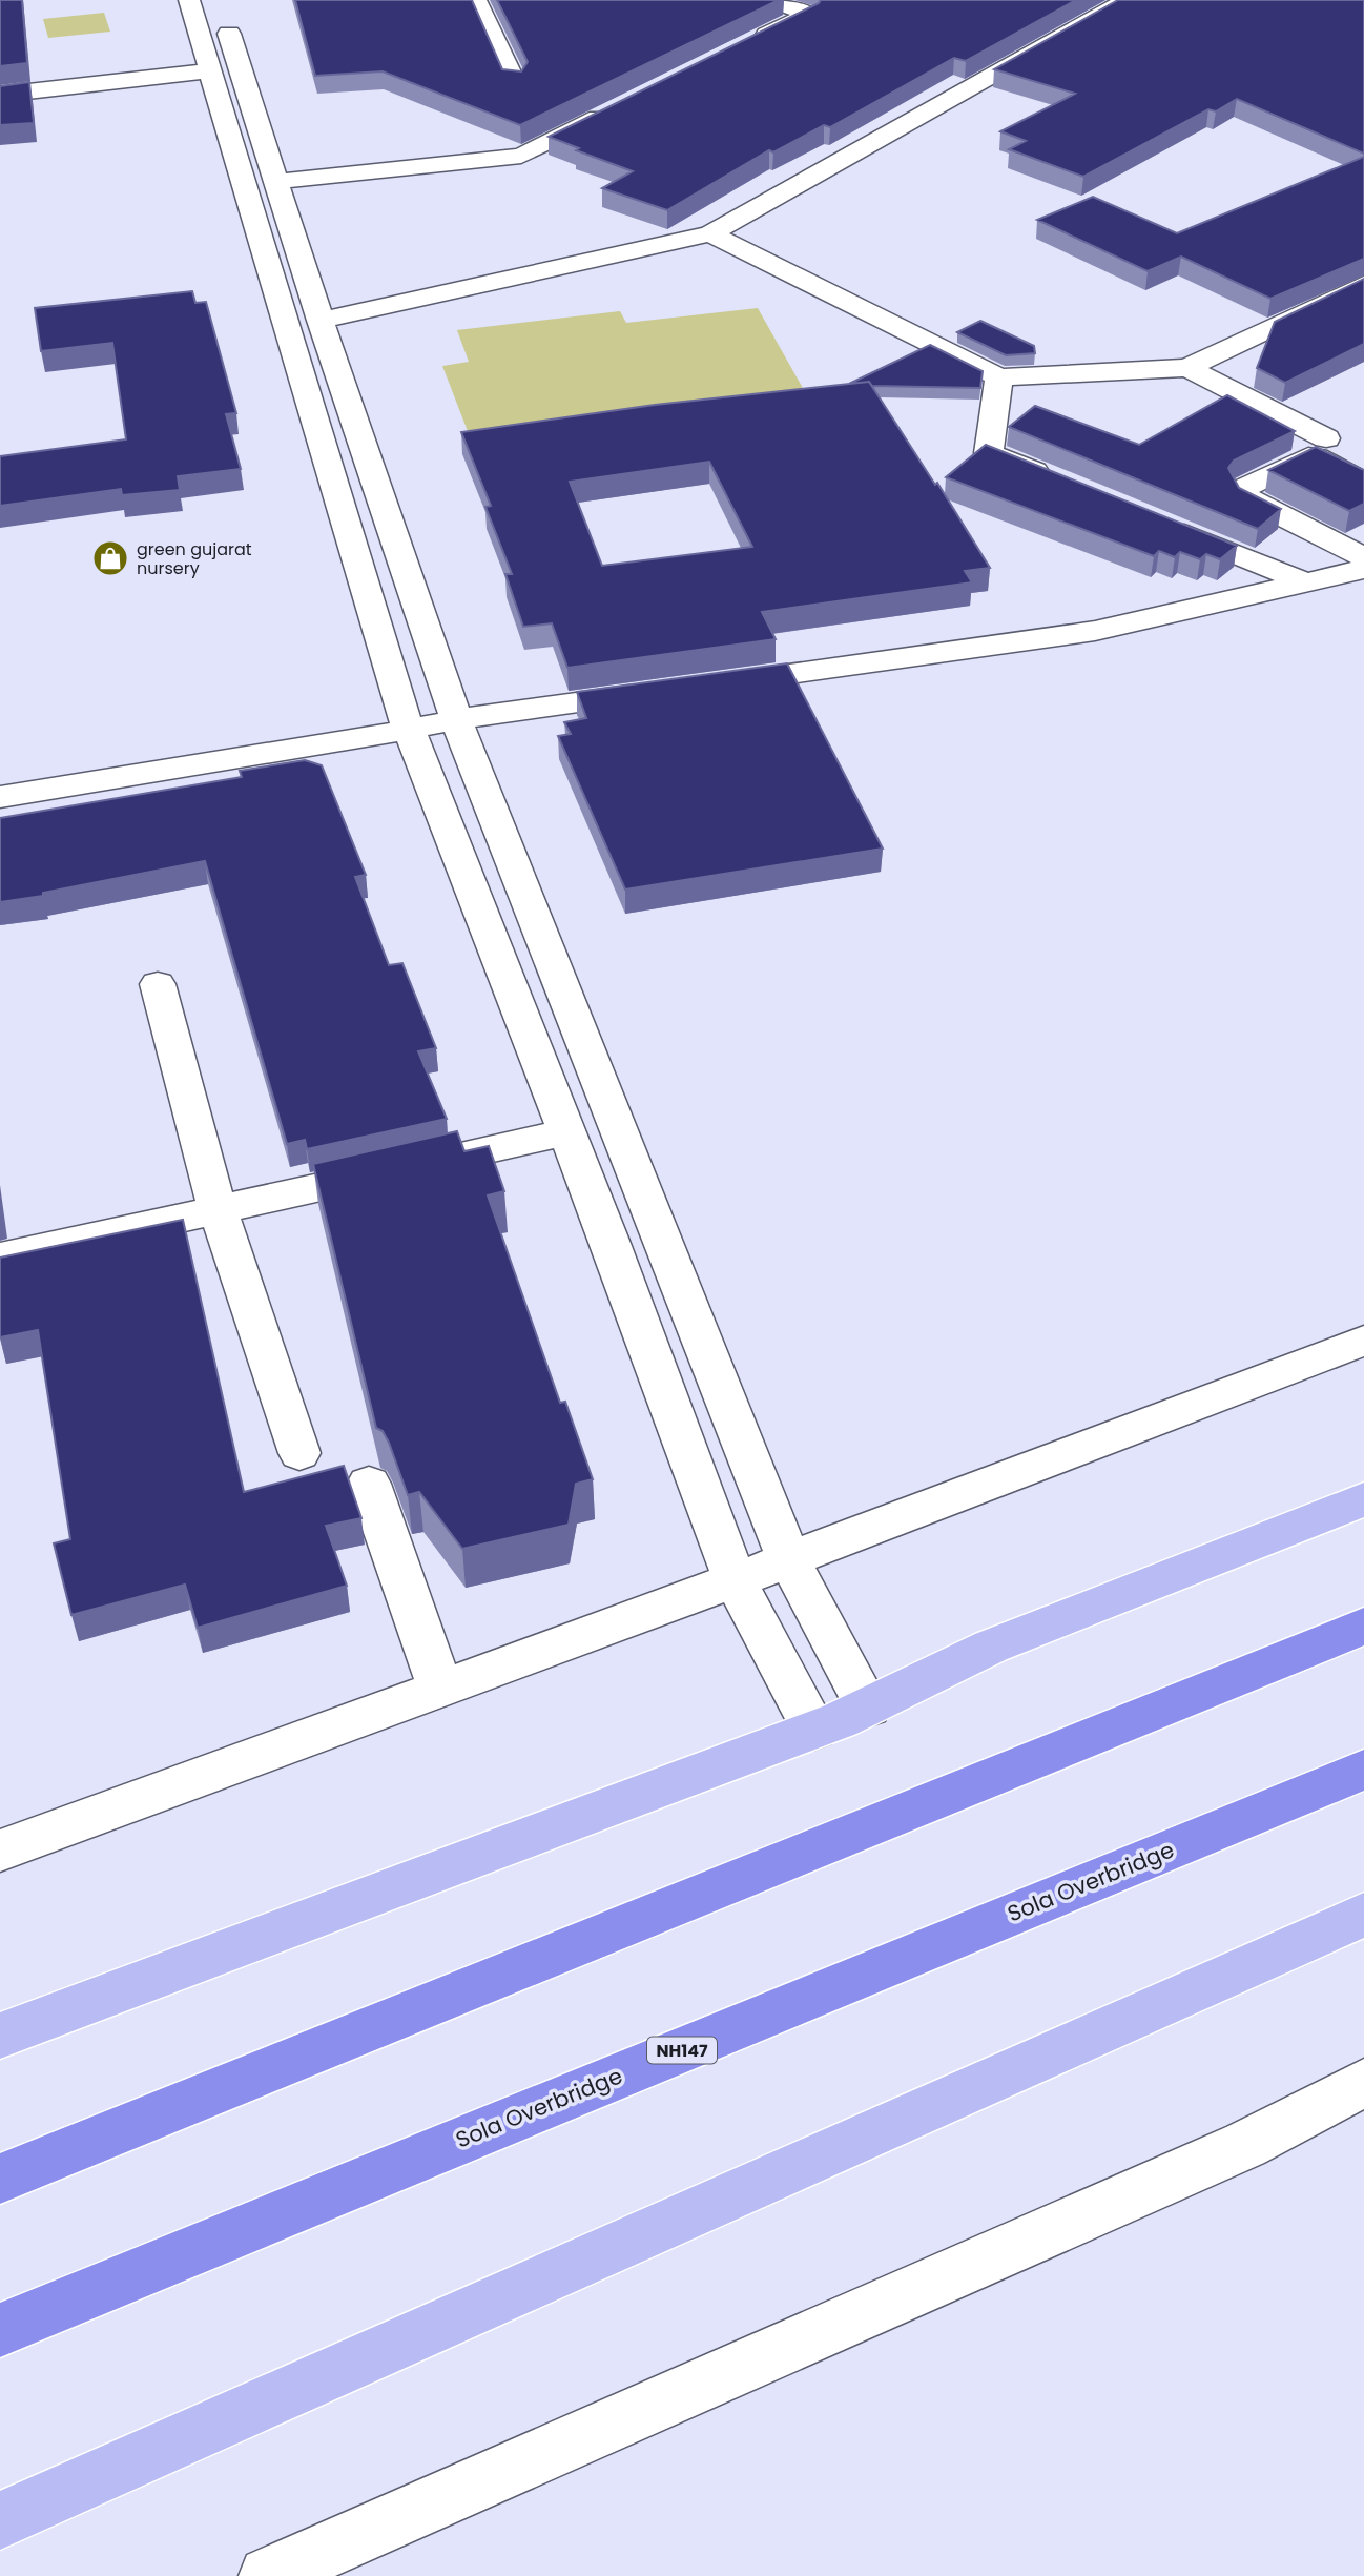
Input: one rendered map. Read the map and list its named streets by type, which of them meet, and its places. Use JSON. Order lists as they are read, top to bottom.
{
  "streets": {
    "highway": ["Sola Overbridge", "NH147"]
  },
  "places": {
    "shop": ["green gujarat nursery"]
  }
}
